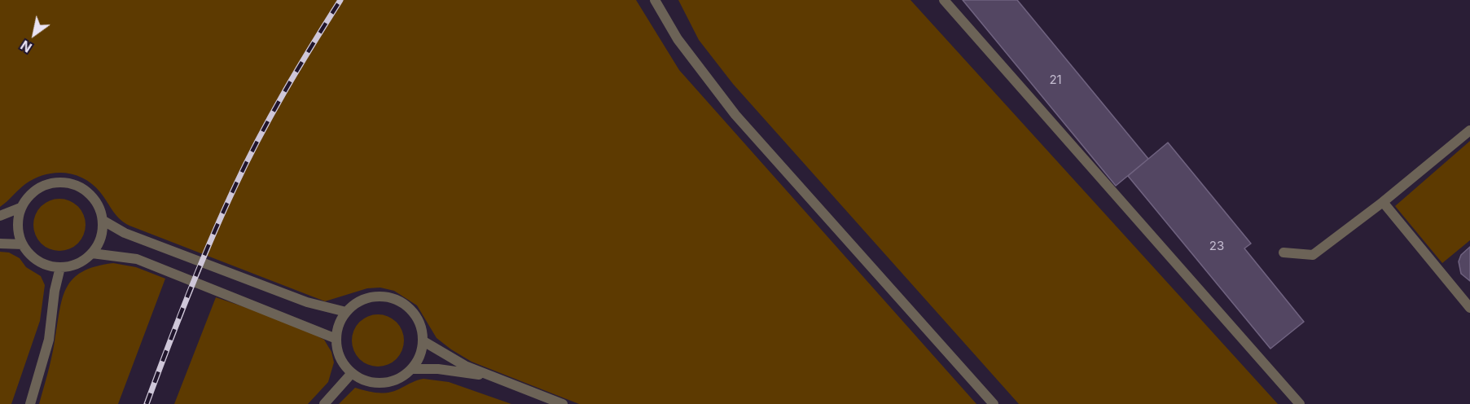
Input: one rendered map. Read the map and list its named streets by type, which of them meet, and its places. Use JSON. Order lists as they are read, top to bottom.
{
  "house_numbers": ["21", "23"],
  "north": "bottom left"
}
